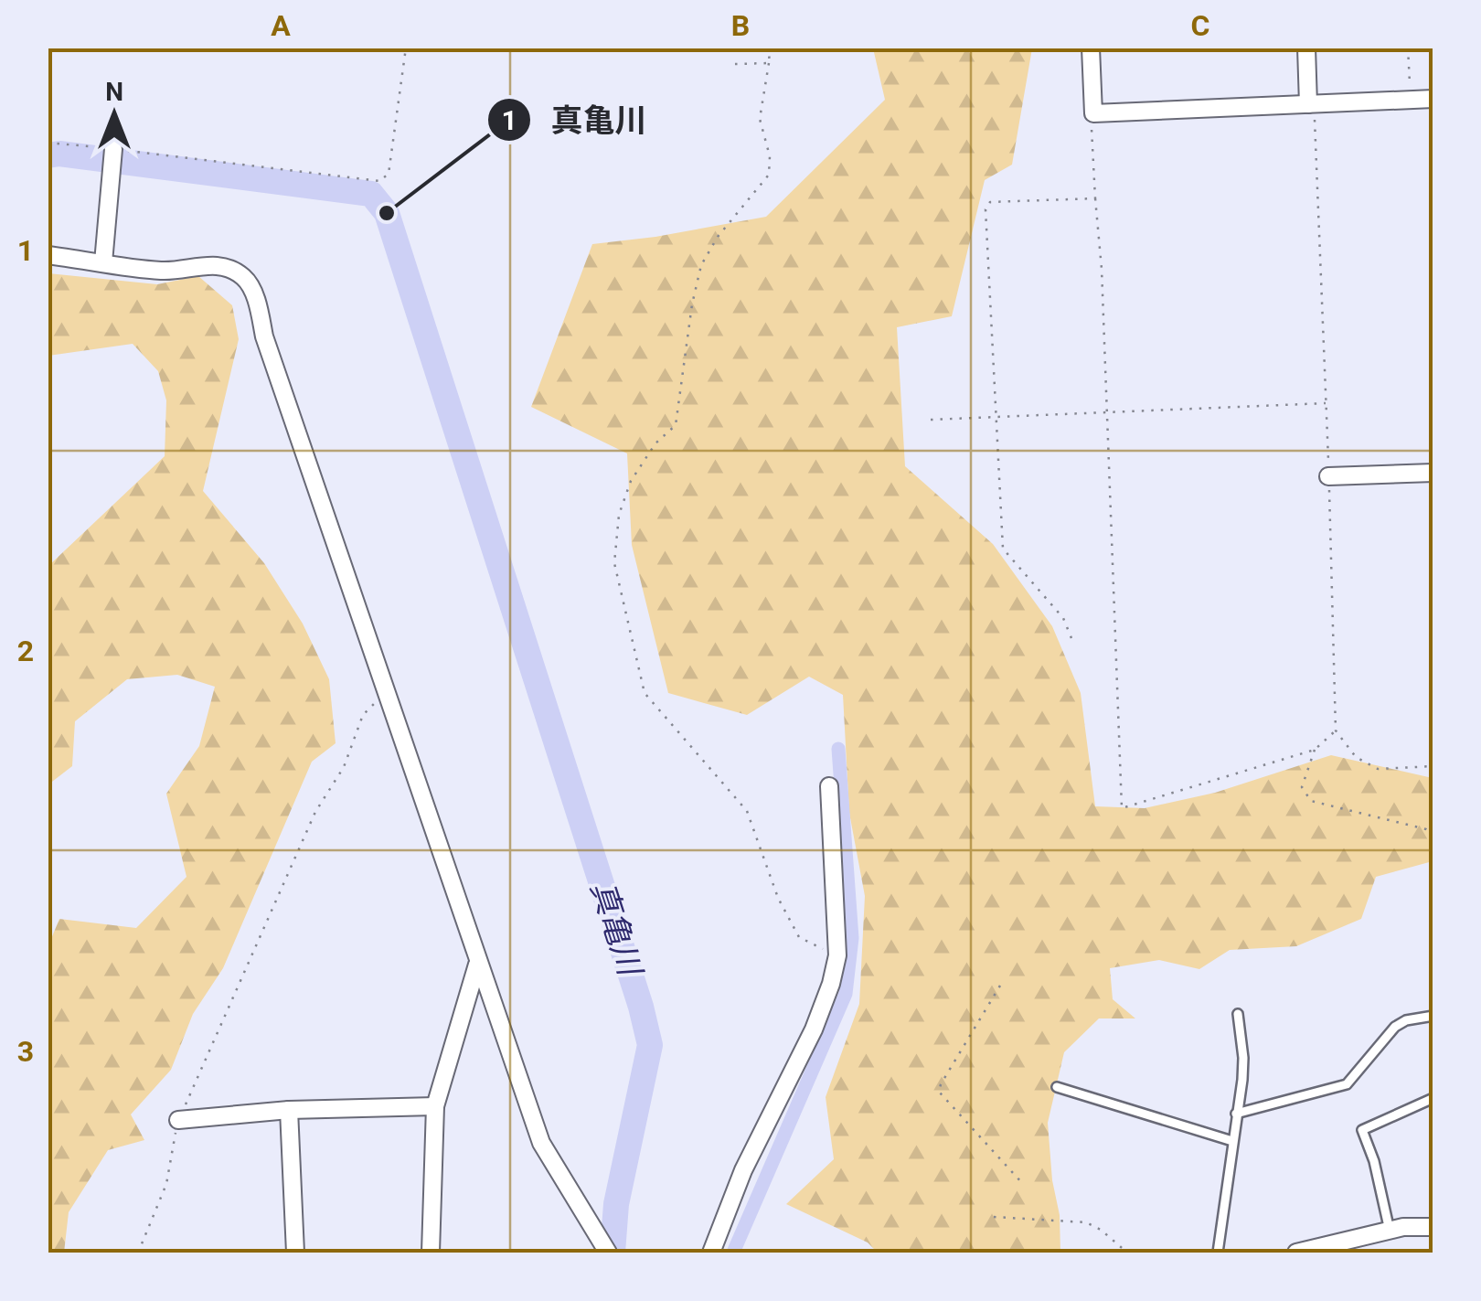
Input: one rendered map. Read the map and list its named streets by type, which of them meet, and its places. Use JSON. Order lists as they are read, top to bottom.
{
  "water": ["真亀川"],
  "places": ["真亀川"],
  "north": "top",
  "grid": {
    "columns": ["A", "B", "C"],
    "rows": ["1", "2", "3"]
  }
}
